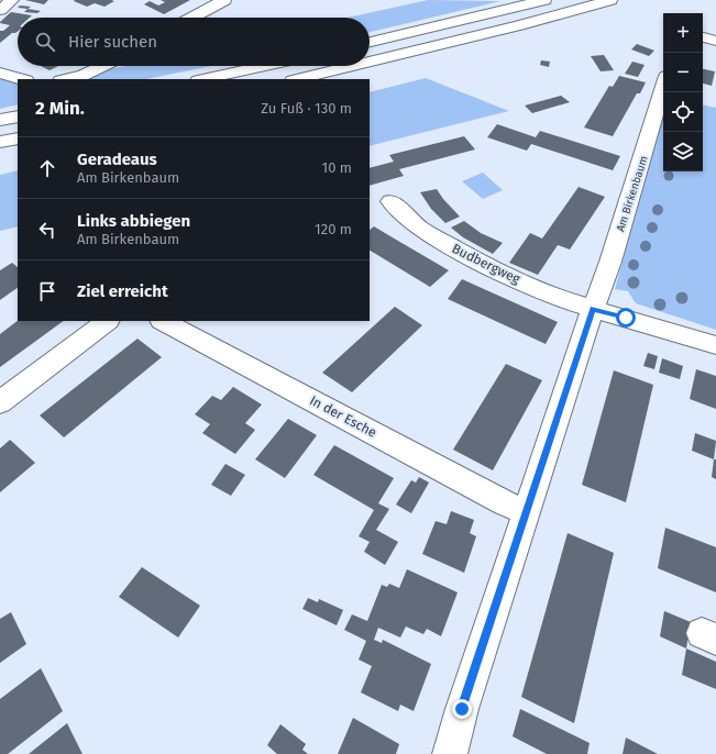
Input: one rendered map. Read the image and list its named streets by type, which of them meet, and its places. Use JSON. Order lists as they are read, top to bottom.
{
  "streets": {
    "main road": ["Am Birkenbaum", "Budbergweg", "In der Esche"]
  },
  "crossings": [
    ["Am Birkenbaum", "Budbergweg"],
    ["Am Birkenbaum", "In der Esche"]
  ],
  "page": {
    "map_buttons": ["+", "−"],
    "search": "Hier suchen",
    "heading": ["2 Min.", "Zu Fuß · 130 m"],
    "list": [
      ["Geradeaus", "Am Birkenbaum", "10 m"],
      ["Links abbiegen", "Am Birkenbaum", "120 m"],
      "Ziel erreicht"
    ]
  }
}
